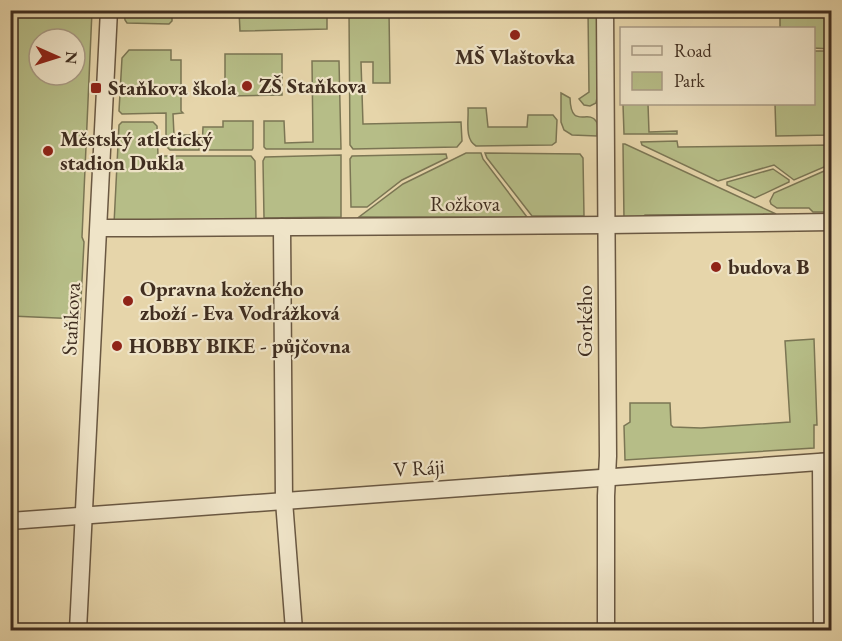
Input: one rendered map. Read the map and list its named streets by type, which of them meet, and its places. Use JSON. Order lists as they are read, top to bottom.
{
  "streets": {
    "street": [
      "Rožkova",
      "Staňkova",
      "Gorkého",
      "V Ráji"
    ]
  },
  "crossings": [
    ["Rožkova", "Staňkova"],
    ["Rožkova", "Gorkého"],
    ["Staňkova", "V Ráji"],
    ["Gorkého", "V Ráji"]
  ],
  "places": {
    "other": [
      "MŠ Vlaštovka",
      "ZŠ Staňkova",
      "Městský atletický stadion Dukla",
      "budova B",
      "Opravna koženého zboží - Eva Vodrážková",
      "HOBBY BIKE - půjčovna"
    ],
    "transit": ["Staňkova škola"]
  },
  "legend": ["Road", "Park"],
  "north": "right"
}
